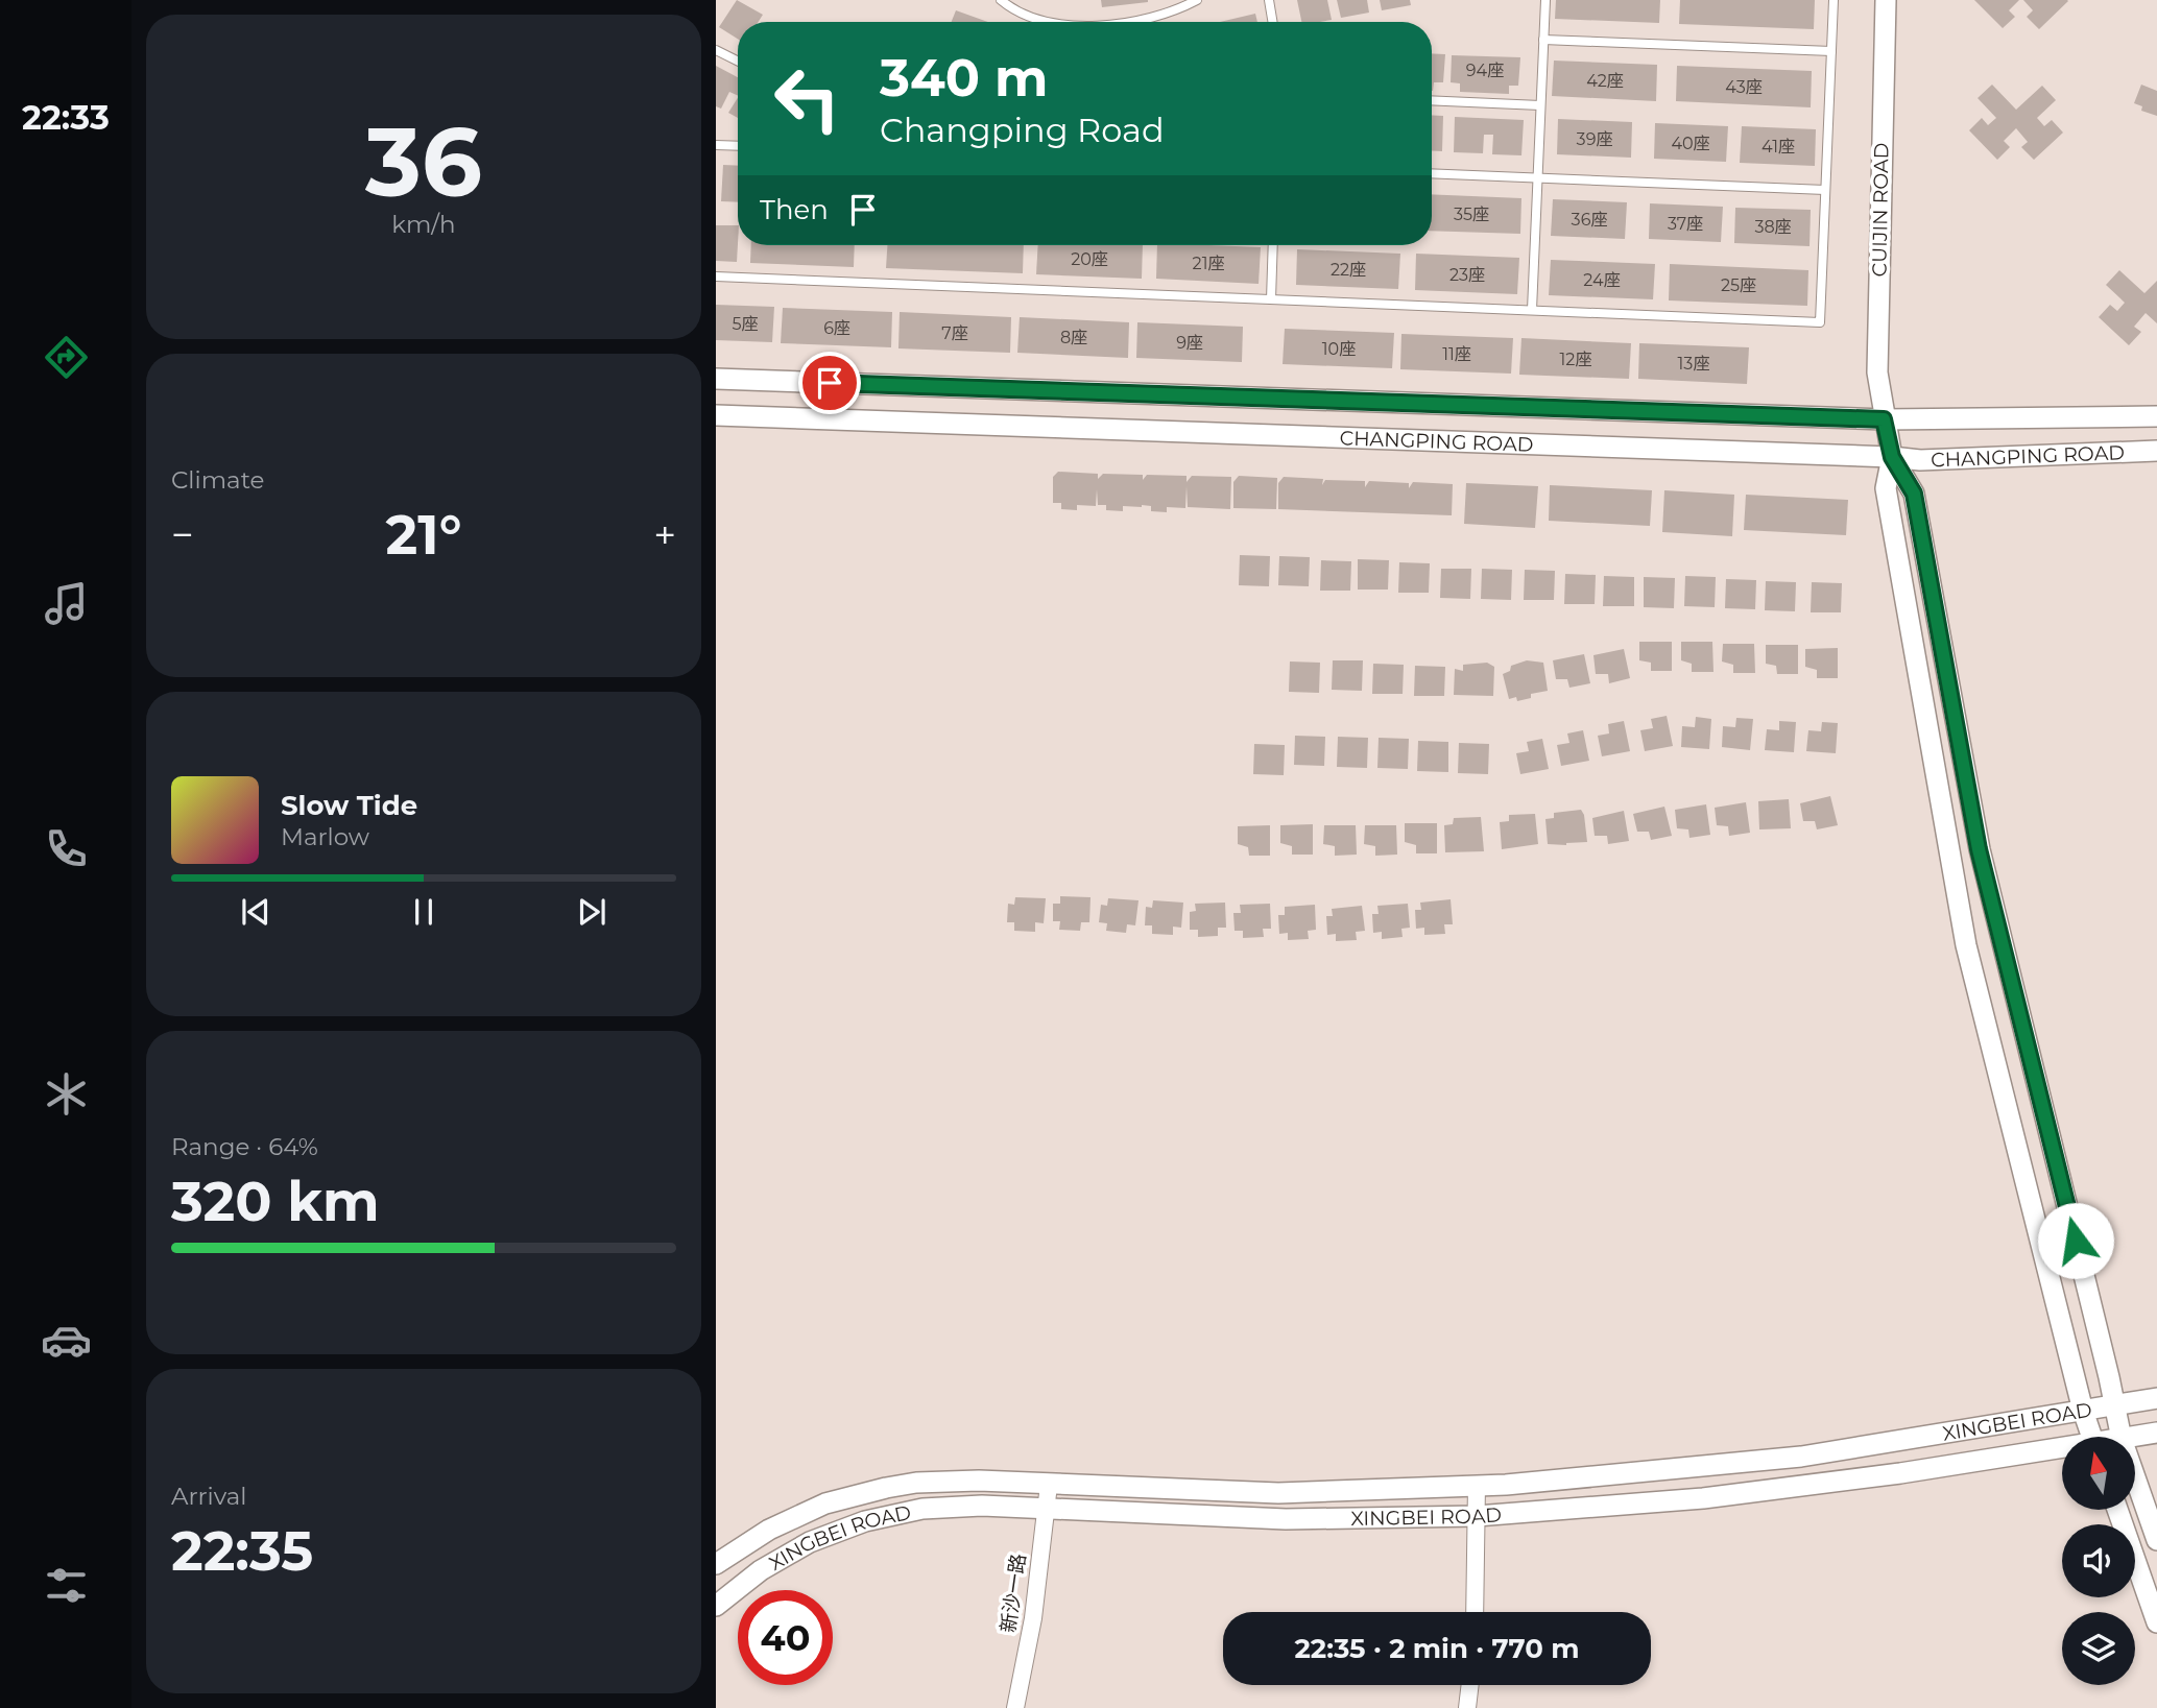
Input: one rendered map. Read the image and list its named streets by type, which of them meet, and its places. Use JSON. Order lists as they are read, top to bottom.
{
  "streets": {
    "street": [
      "CUIJIN ROAD",
      "CHANGPING ROAD",
      "XINGBEI ROAD",
      "新沙一路"
    ]
  },
  "crossings": [
    ["CUIJIN ROAD", "CHANGPING ROAD"],
    ["XINGBEI ROAD", "新沙一路"]
  ],
  "house_numbers": [
    "94座",
    "42座",
    "43座",
    "39座",
    "40座",
    "41座",
    "35座",
    "36座",
    "37座",
    "38座",
    "20座",
    "21座",
    "22座",
    "23座",
    "24座",
    "25座",
    "5座",
    "6座",
    "7座",
    "8座",
    "9座",
    "10座",
    "11座",
    "12座",
    "13座"
  ],
  "north": "top",
  "page": {
    "tabs": "22:33",
    "tile": [
      ["36", "km/h"],
      "Climate",
      ["Range · 64%", "320 km"],
      ["Arrival", "22:35"]
    ],
    "turn": ["340 m", "Changping Road"],
    "then": "Then",
    "heat": ["−", "21°", "+"],
    "song": ["Slow Tide", "Marlow"],
    "limit": "40",
    "trip": "22:35 · 2 min · 770 m"
  }
}
